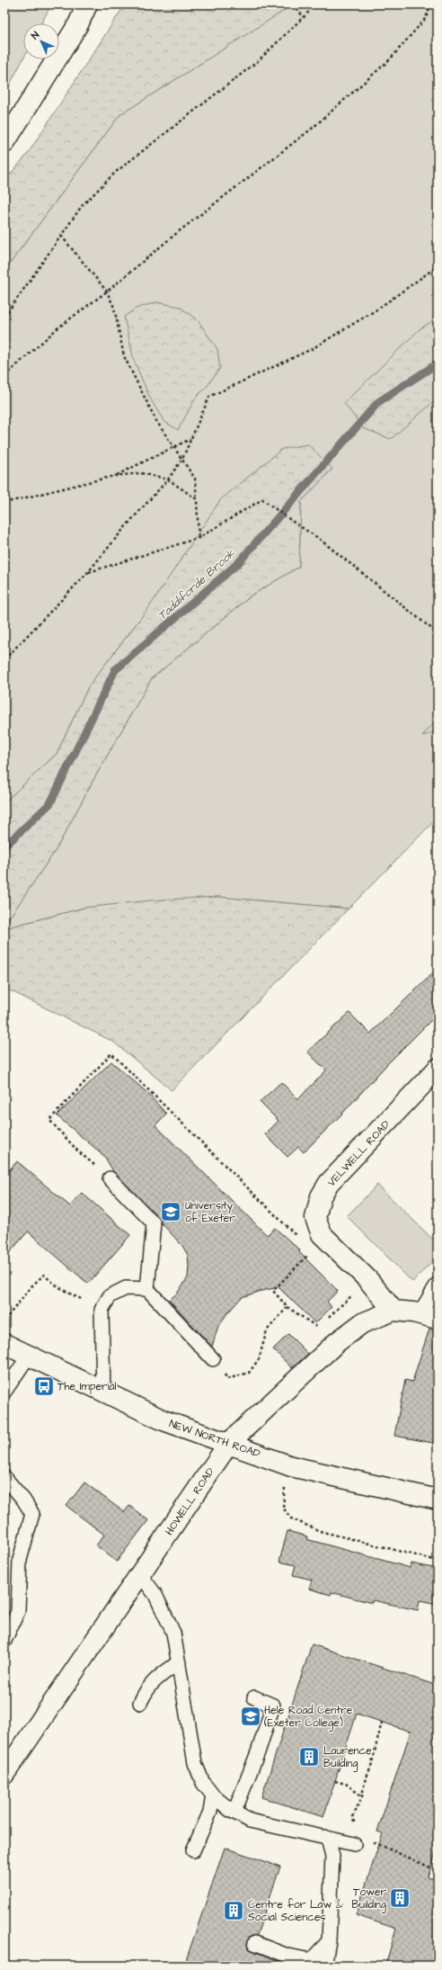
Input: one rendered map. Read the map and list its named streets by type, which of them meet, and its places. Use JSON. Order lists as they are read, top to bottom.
{
  "streets": {
    "street": ["VELWELL ROAD", "NEW NORTH ROAD", "HOWELL ROAD"]
  },
  "crossings": [
    ["VELWELL ROAD", "HOWELL ROAD"],
    ["NEW NORTH ROAD", "HOWELL ROAD"]
  ],
  "water": ["Taddiforde Brook"],
  "places": {
    "school or university": ["University of Exeter", "Hele Road Centre (Exeter College)"],
    "bus stop": ["The Imperial"],
    "building": ["Laurence Building", "Tower Building", "Centre for Law & Social Sciences"]
  },
  "north": "top left"
}
